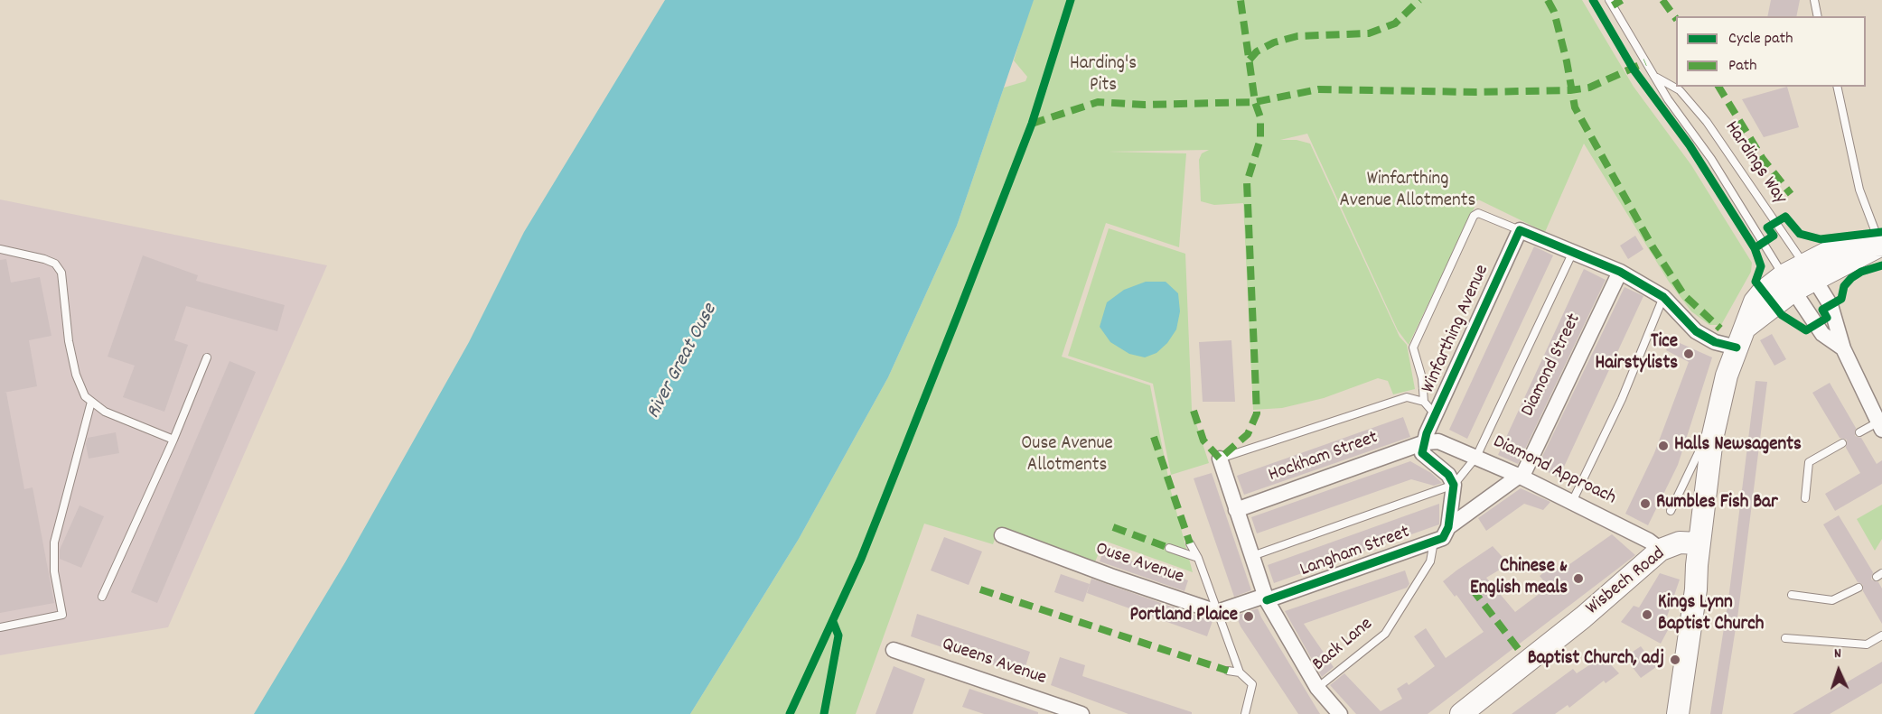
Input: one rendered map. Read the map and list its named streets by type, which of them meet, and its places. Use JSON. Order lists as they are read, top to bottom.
{
  "streets": {
    "street": [
      "Winfarthing Avenue",
      "Diamond Street",
      "Hockham Street",
      "Diamond Approach",
      "Langham Street",
      "Ouse Avenue",
      "Wisbech Road",
      "Queens Avenue"
    ],
    "lane": ["Hardings Way", "Back Lane"]
  },
  "crossings": [
    ["Winfarthing Avenue", "Hockham Street"],
    ["Winfarthing Avenue", "Diamond Approach"],
    ["Diamond Street", "Diamond Approach"],
    ["Diamond Street", "Langham Street"],
    ["Hockham Street", "Diamond Approach"],
    ["Diamond Approach", "Langham Street"],
    ["Diamond Approach", "Wisbech Road"],
    ["Langham Street", "Back Lane"]
  ],
  "water": ["River Great Ouse"],
  "parks": ["Harding's Pits", "Winfarthing Avenue Allotments", "Ouse Avenue Allotments"],
  "places": [
    "Tice Hairstylists",
    "Halls Newsagents",
    "Rumbles Fish Bar",
    "Chinese & English meals",
    "Kings Lynn Baptist Church",
    "Portland Plaice",
    "Baptist Church, adj"
  ],
  "legend": ["Cycle path", "Path"],
  "north": "top"
}
